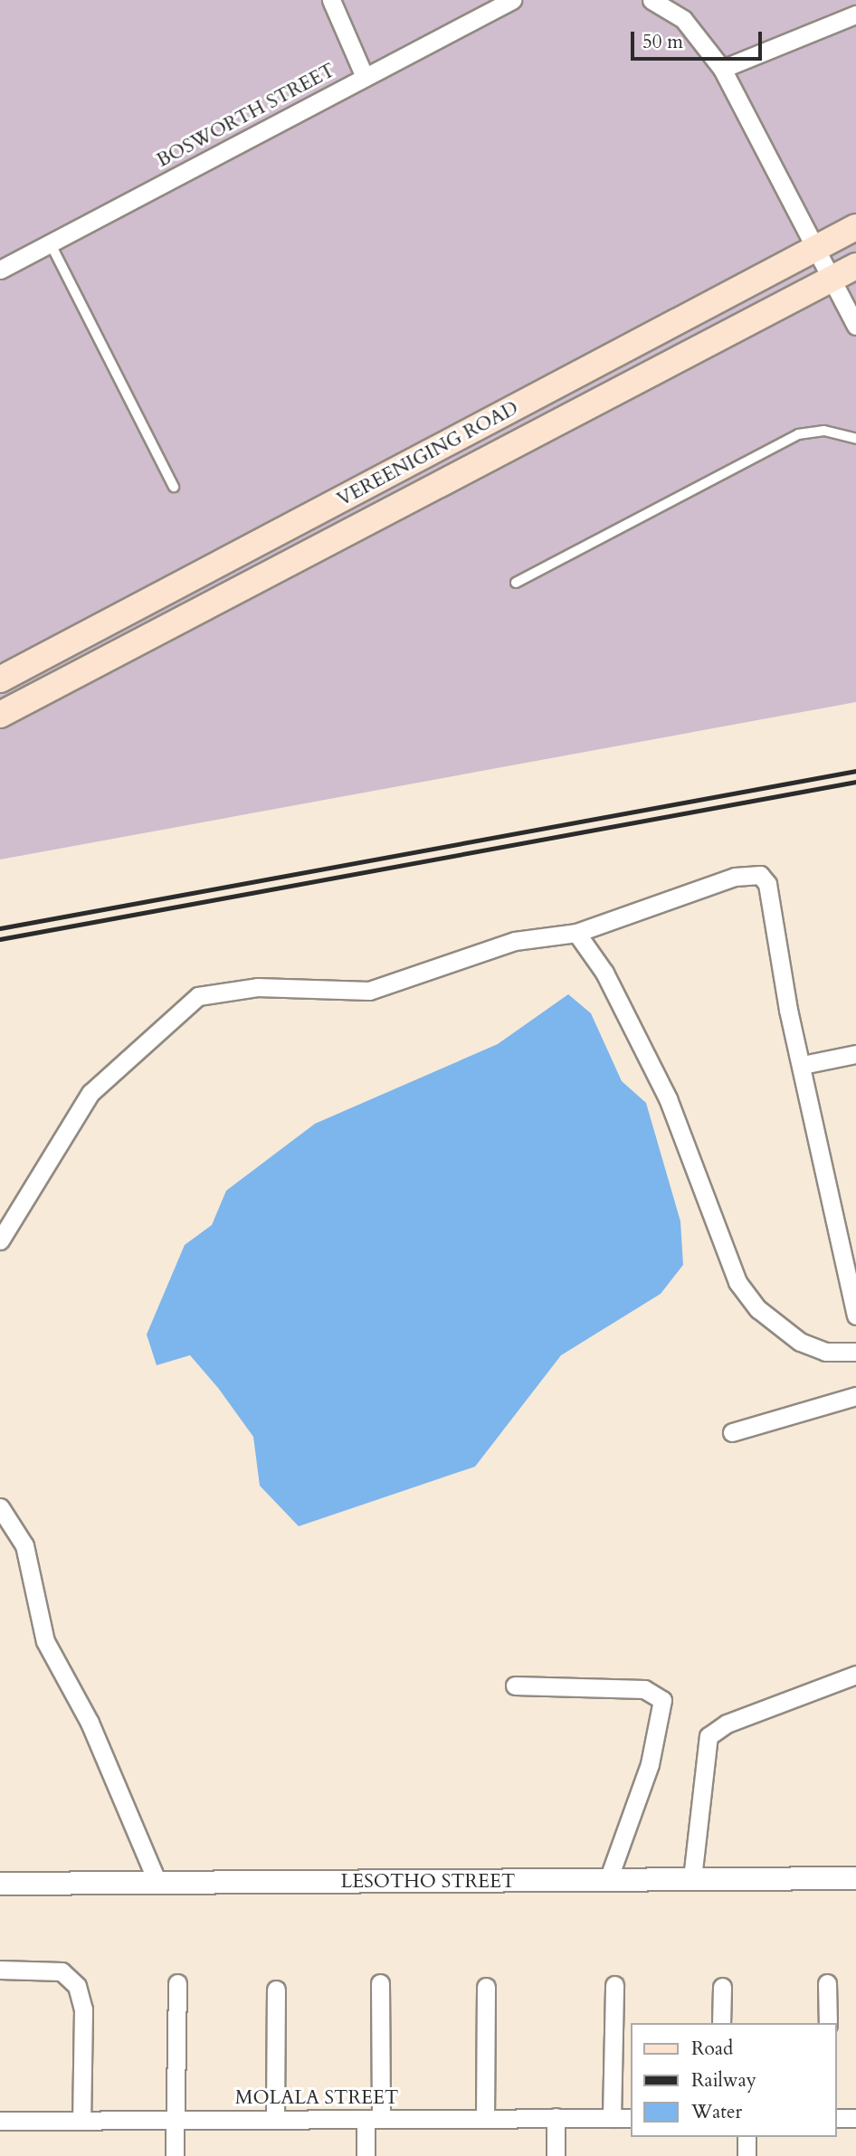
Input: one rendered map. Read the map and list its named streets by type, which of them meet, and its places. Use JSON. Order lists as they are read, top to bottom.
{
  "streets": {
    "main road": ["VEREENIGING ROAD"],
    "street": ["BOSWORTH STREET", "LESOTHO STREET", "MOLALA STREET"]
  },
  "legend": ["Road", "Railway", "Water"],
  "scale_bar": "50 m"
}
